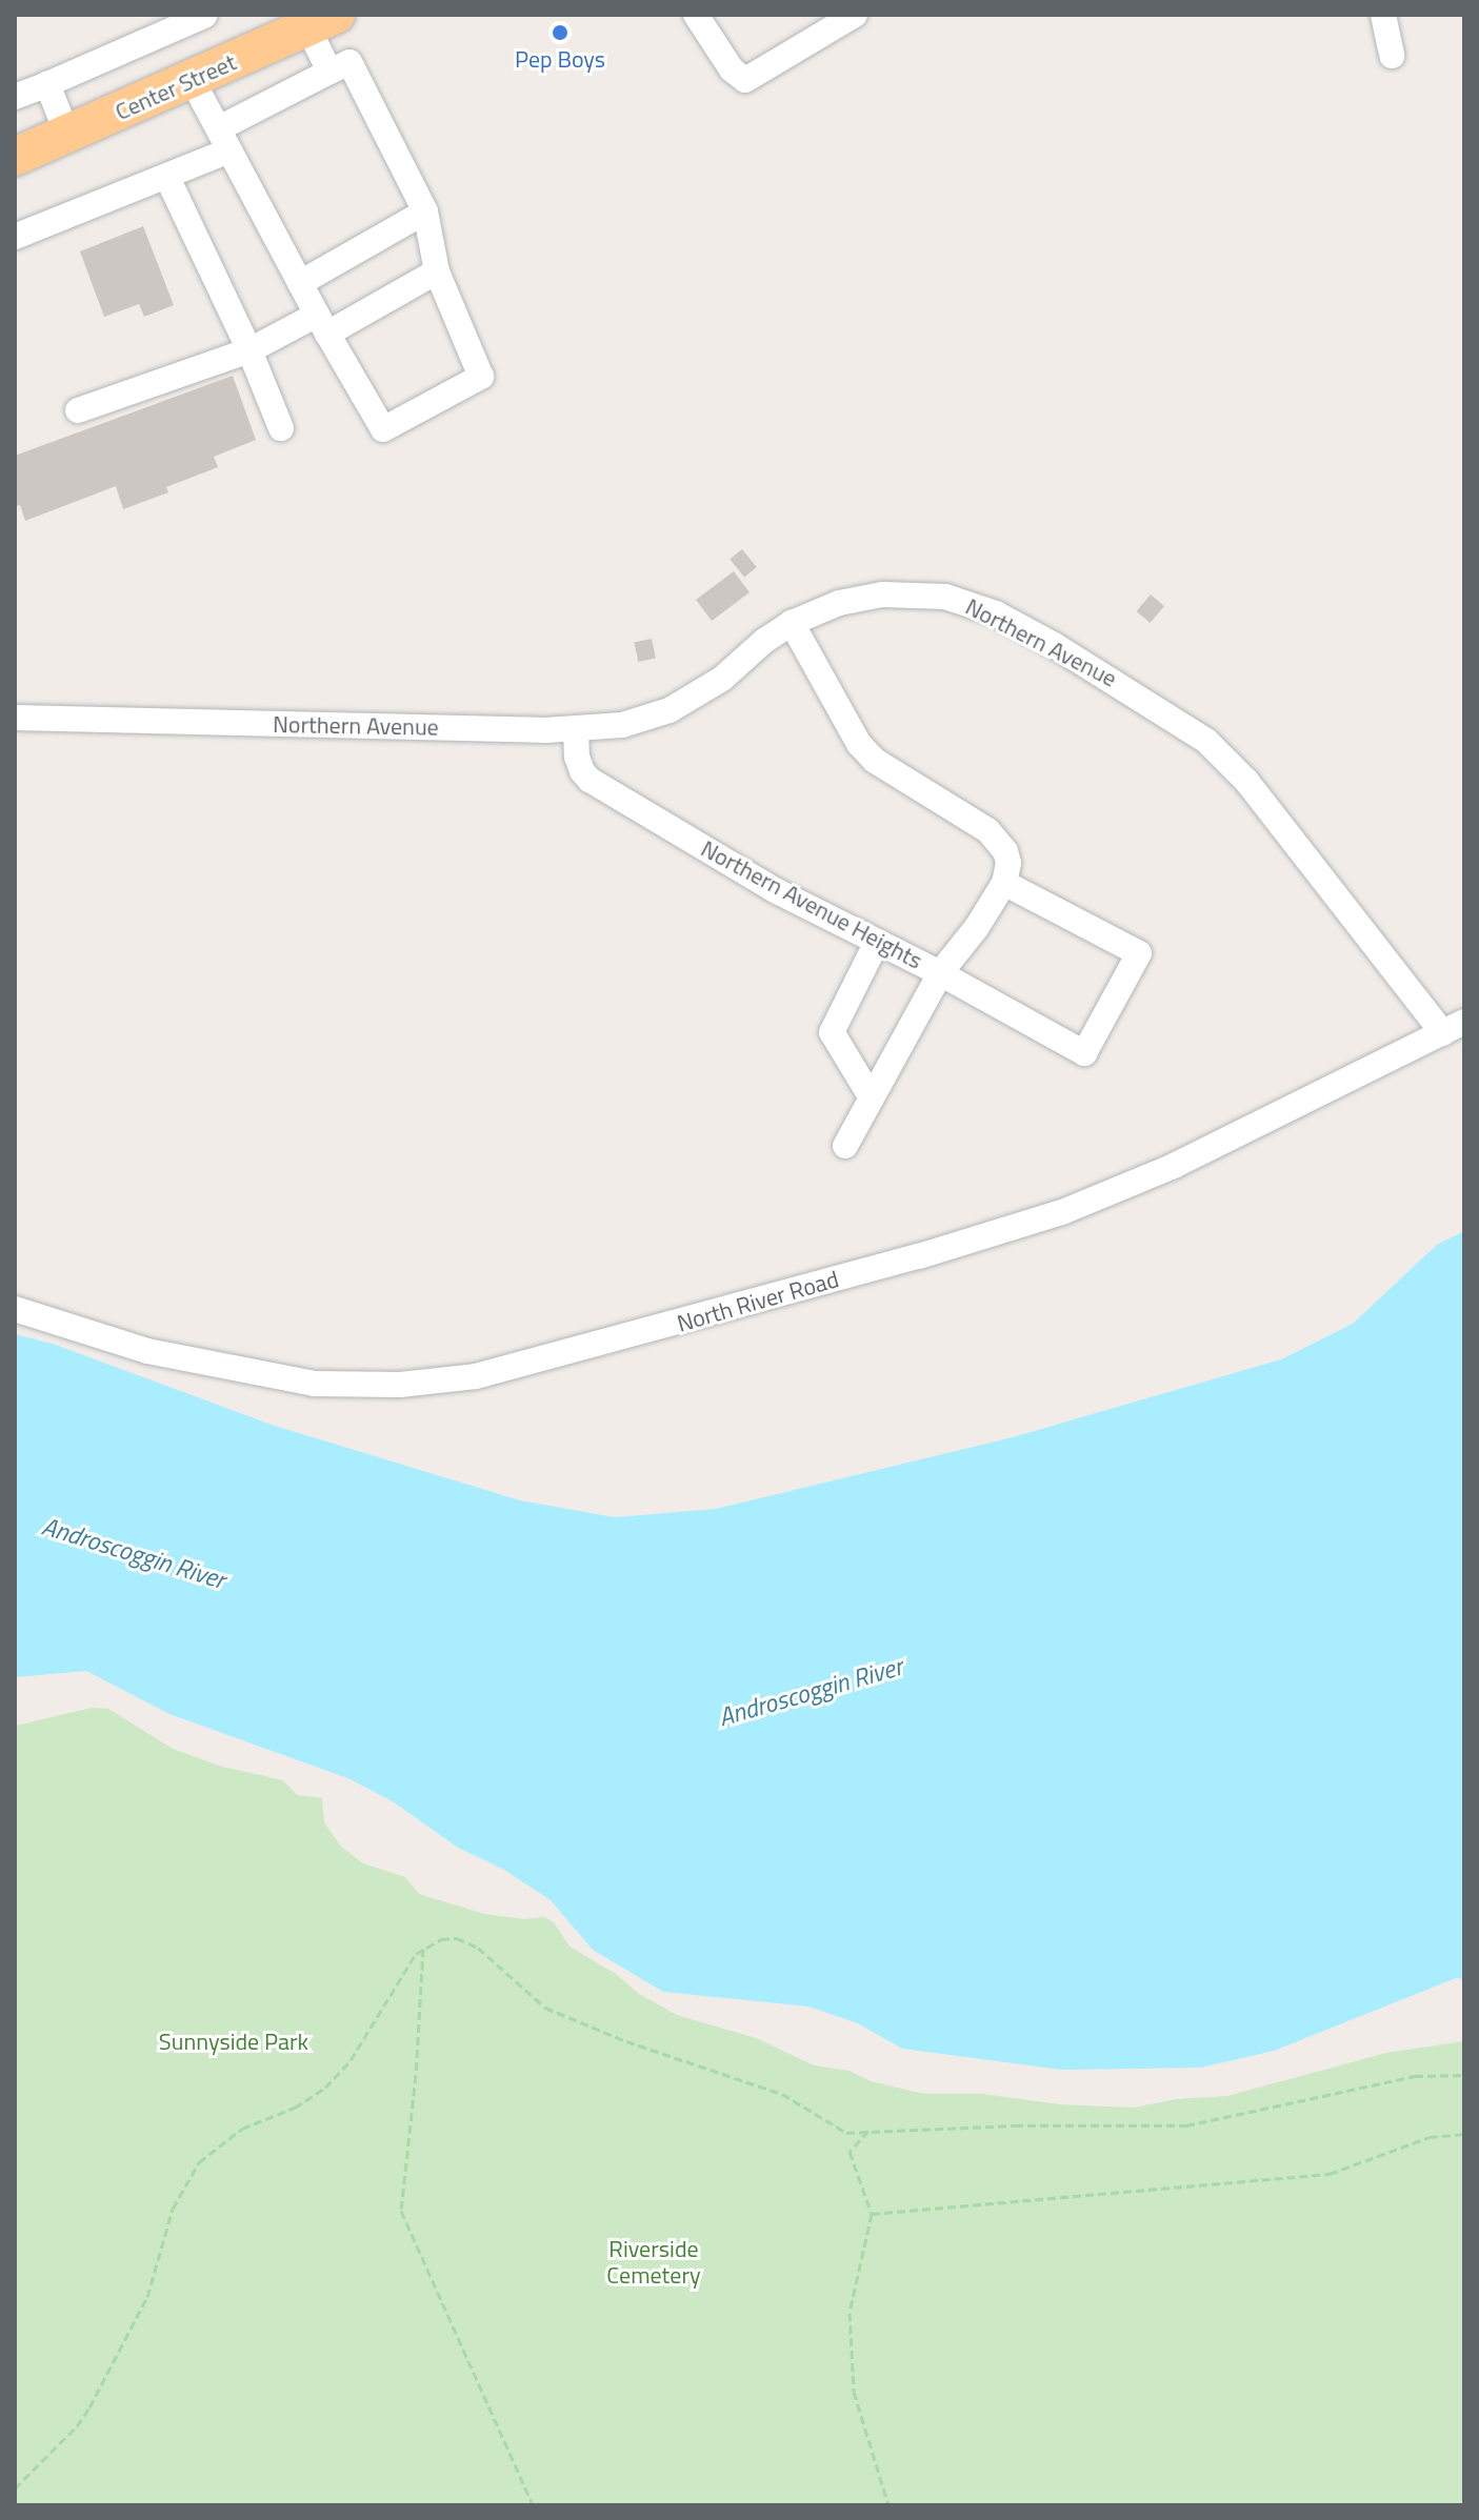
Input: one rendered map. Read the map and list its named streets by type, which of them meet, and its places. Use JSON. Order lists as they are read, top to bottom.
{
  "streets": {
    "highway": ["Center Street"],
    "street": ["Northern Avenue", "Northern Avenue Heights", "North River Road"]
  },
  "crossings": [
    ["Northern Avenue", "Northern Avenue Heights"],
    ["Northern Avenue", "North River Road"]
  ],
  "water": ["Androscoggin River"],
  "parks": ["Sunnyside Park", "Riverside Cemetery"],
  "places": ["Pep Boys"]
}
